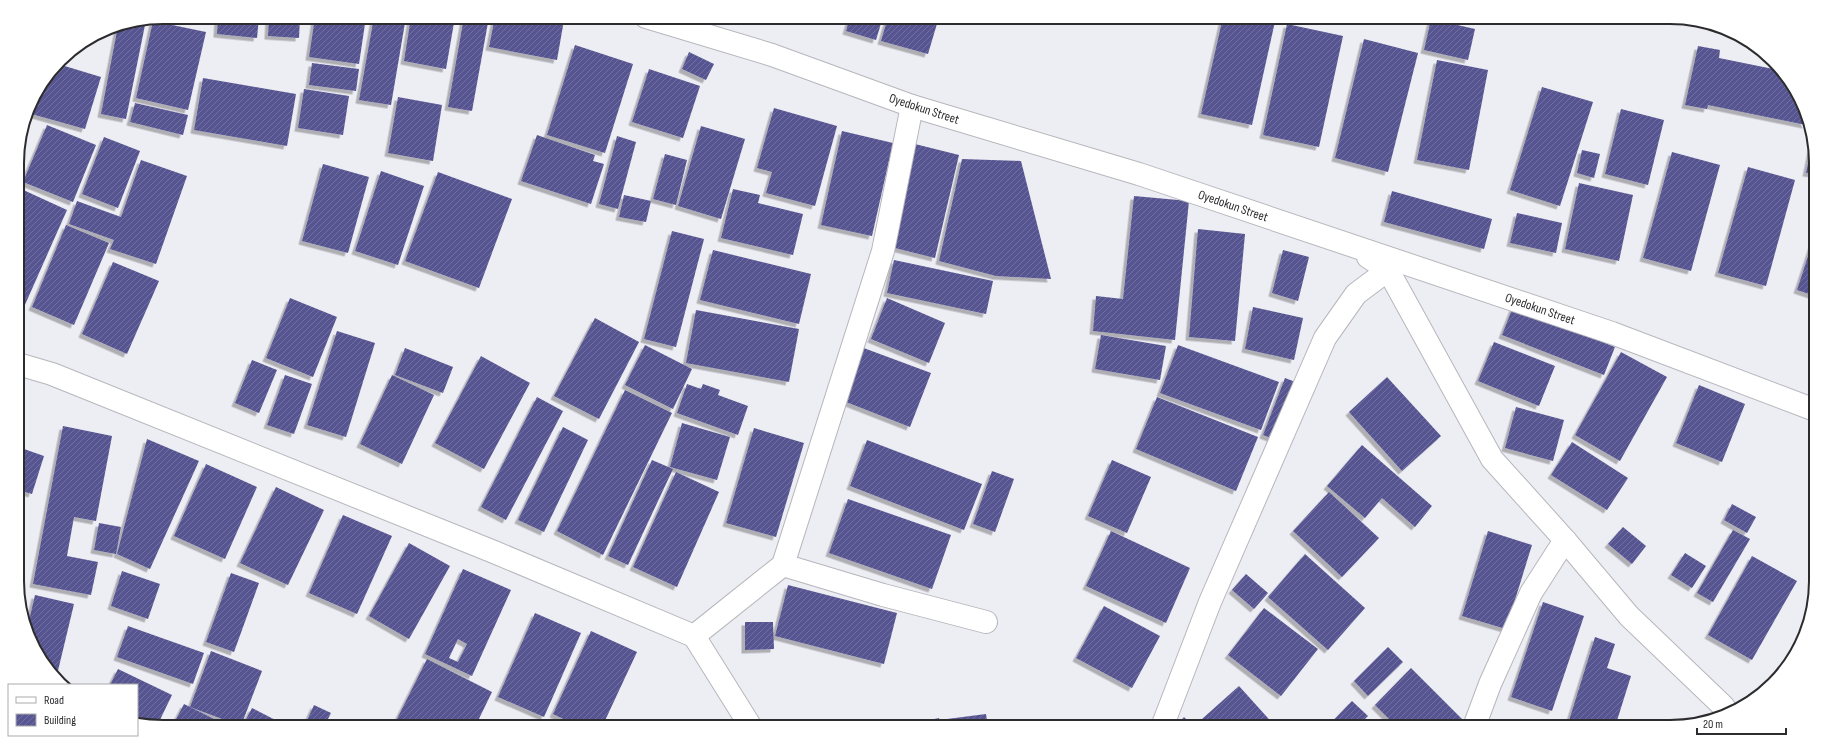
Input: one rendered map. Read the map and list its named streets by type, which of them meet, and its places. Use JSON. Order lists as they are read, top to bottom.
{
  "streets": {
    "street": ["Oyedokun Street"]
  },
  "legend": ["Road", "Building"],
  "scale_bar": "20 m"
}
